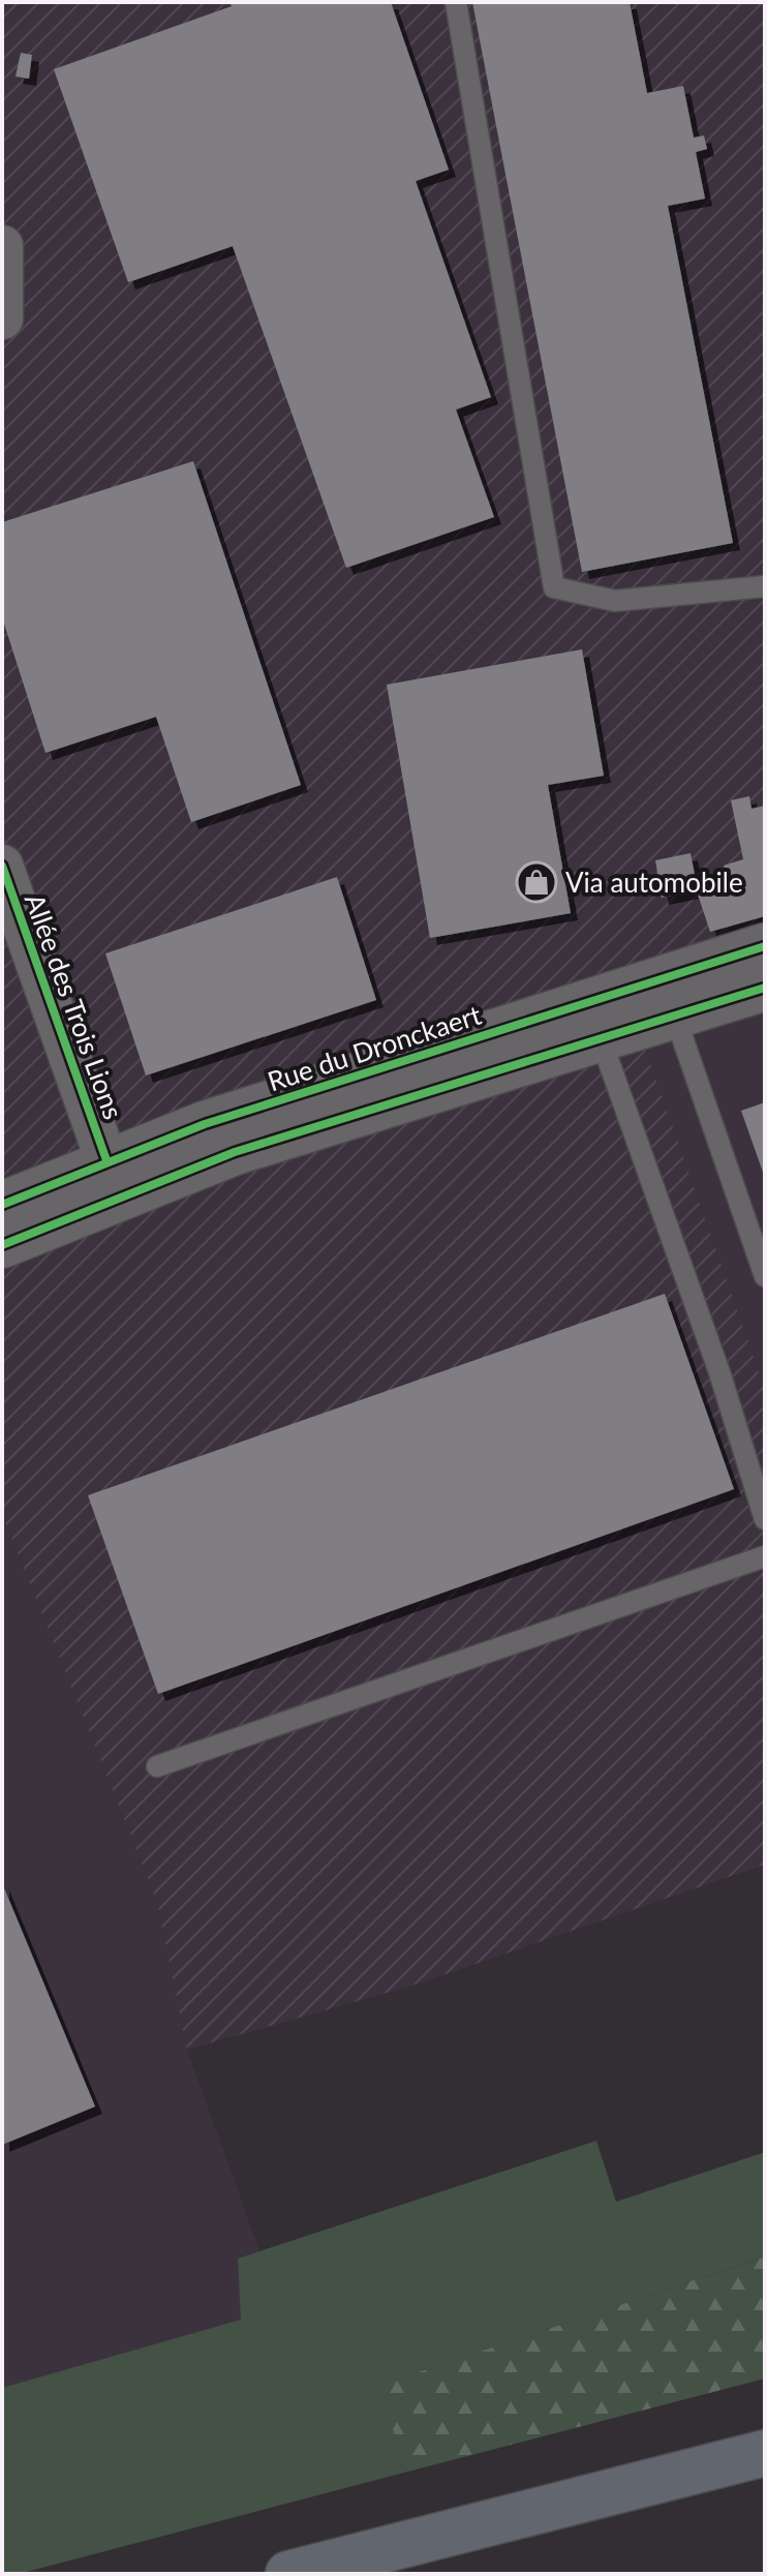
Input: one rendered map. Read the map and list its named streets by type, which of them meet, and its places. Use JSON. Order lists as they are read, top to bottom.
{
  "streets": {
    "main road": ["Rue du Dronckaert"],
    "street": ["Allée des Trois Lions"]
  },
  "crossings": [
    ["Allée des Trois Lions", "Rue du Dronckaert"]
  ],
  "places": {
    "shop": ["Via automobile"]
  }
}
